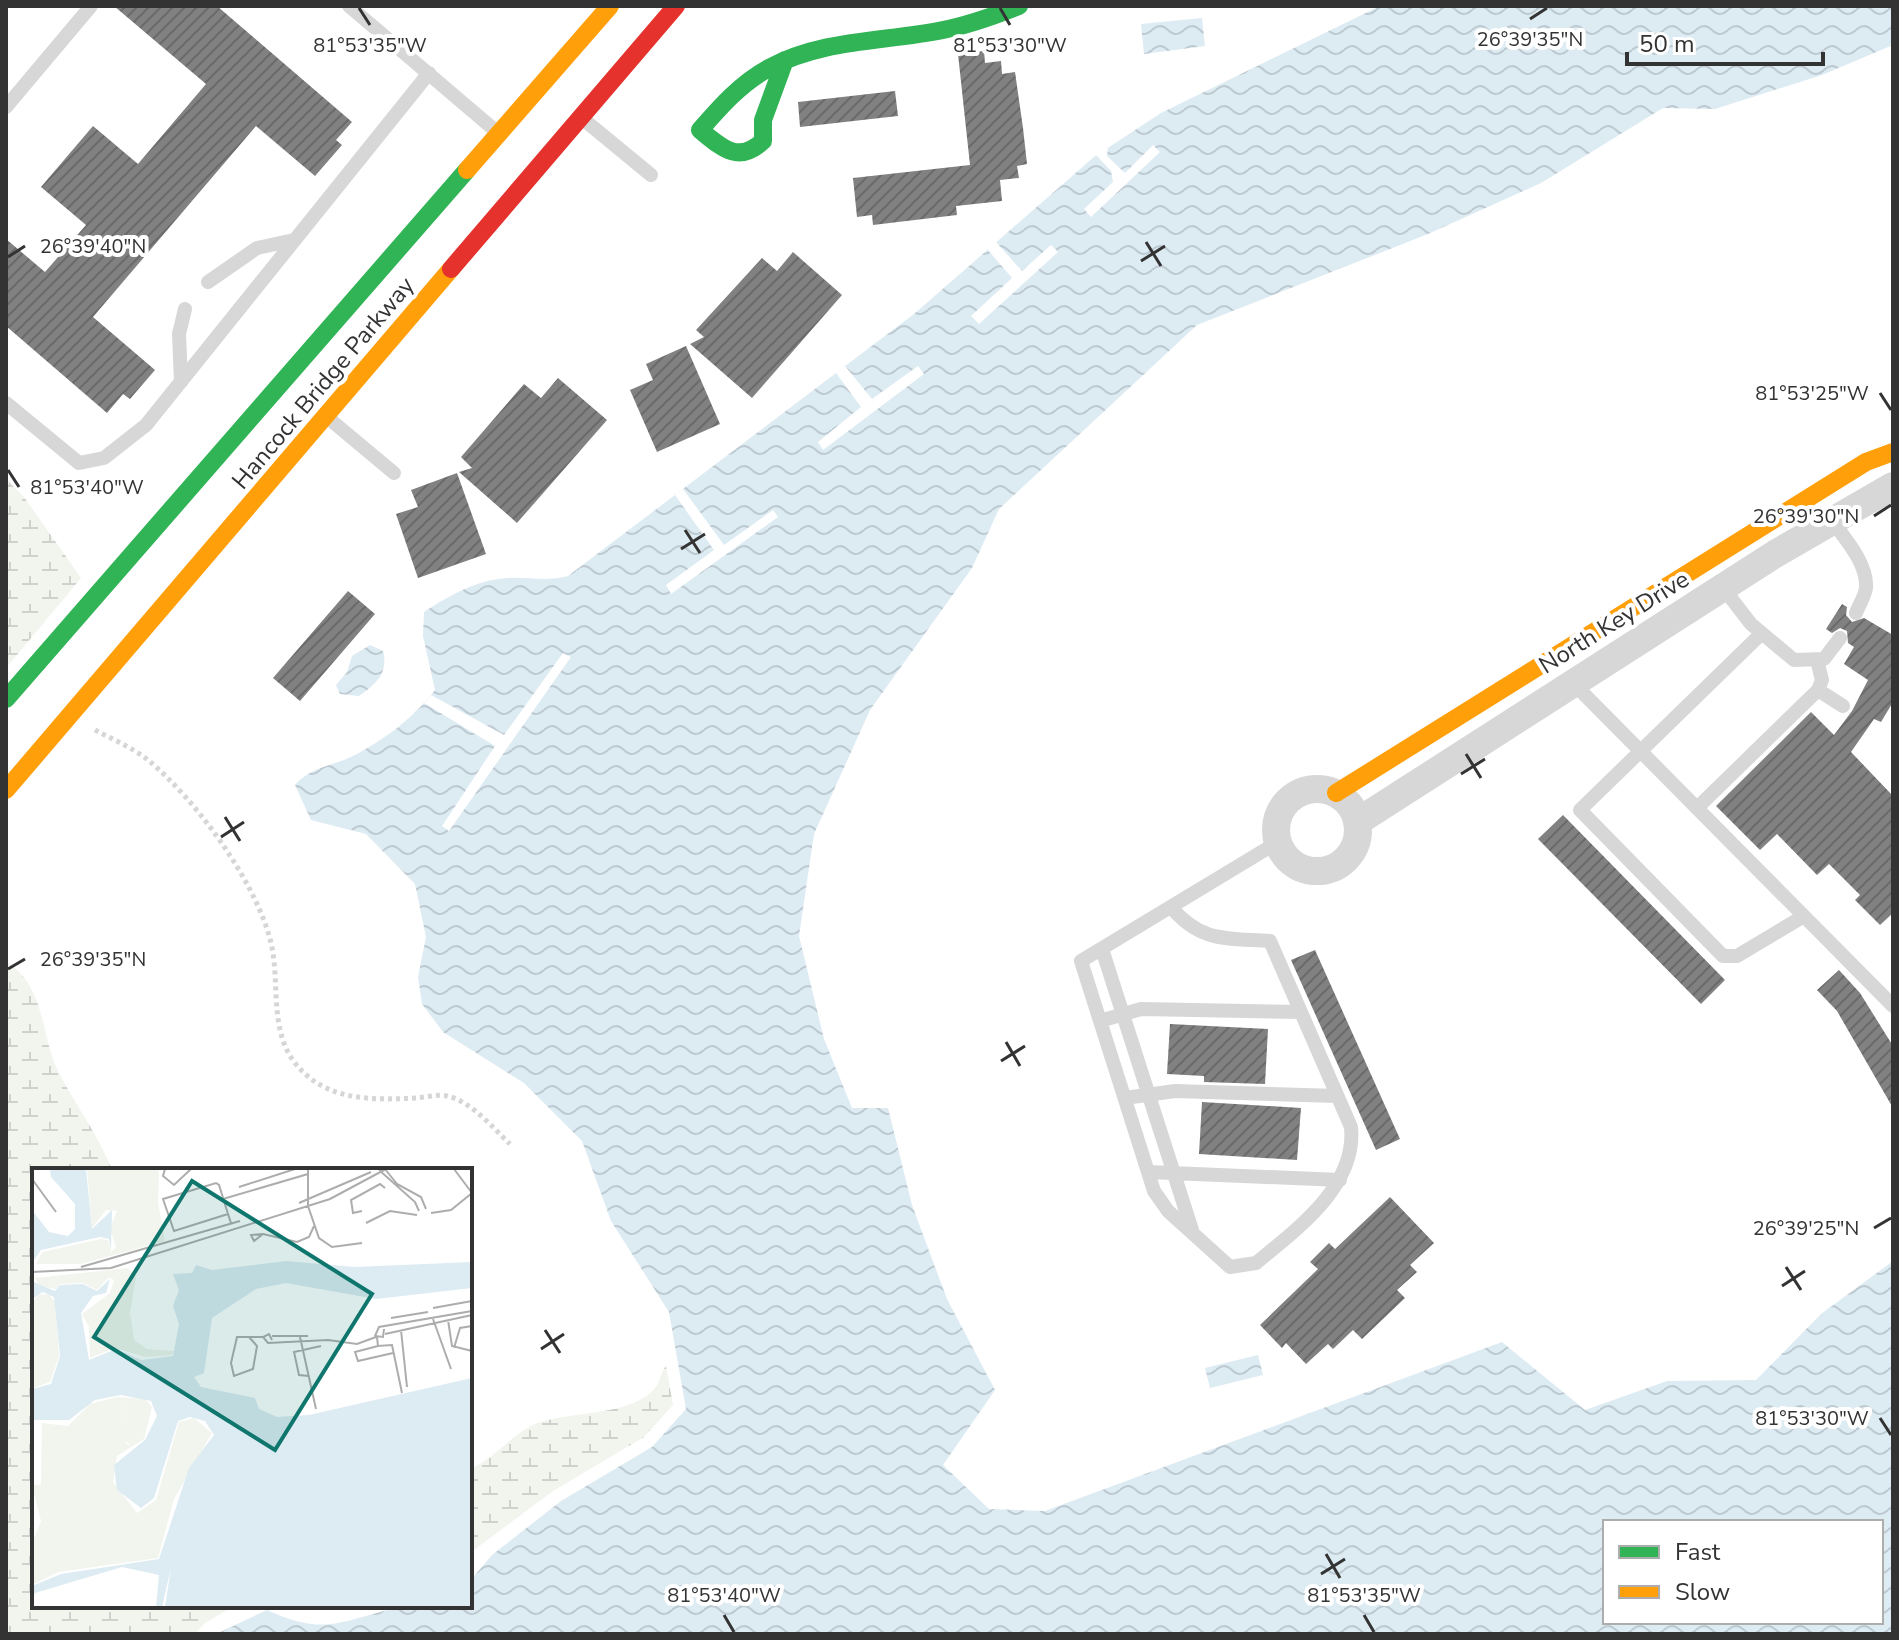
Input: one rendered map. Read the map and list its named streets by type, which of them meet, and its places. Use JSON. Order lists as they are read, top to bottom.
{
  "streets": {
    "main road": ["Hancock Bridge Parkway", "North Key Drive"]
  },
  "legend": ["Fast", "Slow"],
  "scale_bar": "50 m",
  "coordinates": [
    "26°39'35\"N",
    "81°53'35\"W",
    "81°53'30\"W",
    "26°39'40\"N",
    "81°53'25\"W",
    "81°53'40\"W",
    "26°39'30\"N",
    "26°39'25\"N"
  ]
}
